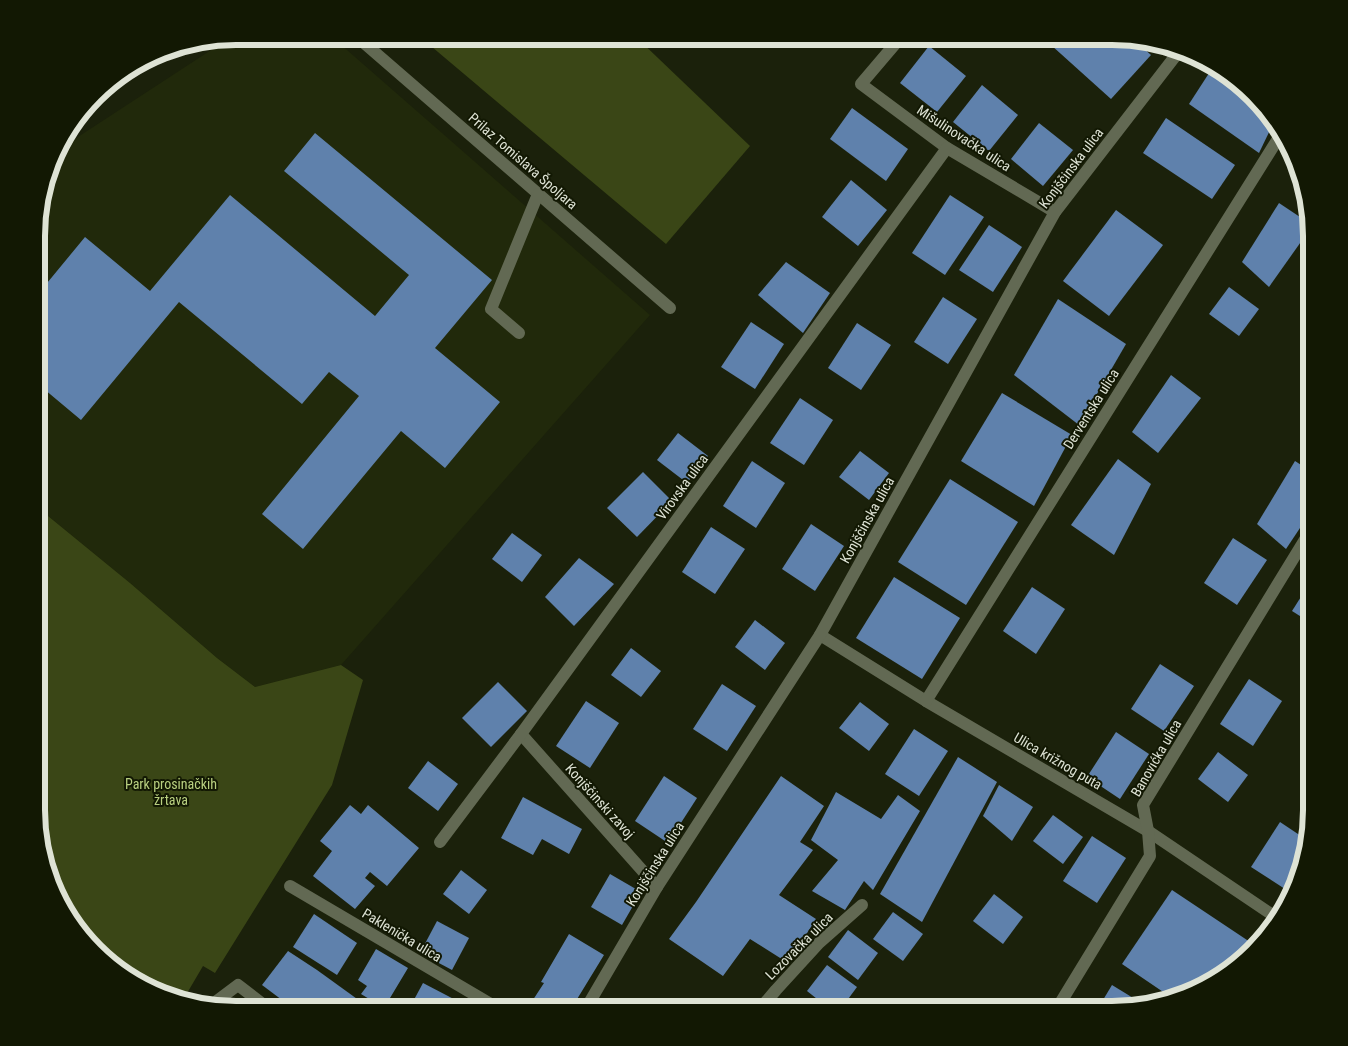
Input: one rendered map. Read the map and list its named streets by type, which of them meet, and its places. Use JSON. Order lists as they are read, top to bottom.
{
  "streets": {
    "street": [
      "Mišulinovačka ulica",
      "Prilaz Tomislava Špoljara",
      "Konjščinska ulica",
      "Derventska ulica",
      "Virovska ulica",
      "Banovićka ulica",
      "Ulica križnog puta",
      "Konjščinski zavoj",
      "Paklenička ulica",
      "Lozovačka ulica"
    ]
  },
  "crossings": [
    ["Mišulinovačka ulica", "Konjščinska ulica"],
    ["Mišulinovačka ulica", "Virovska ulica"],
    ["Konjščinska ulica", "Ulica križnog puta"],
    ["Konjščinska ulica", "Konjščinski zavoj"],
    ["Derventska ulica", "Ulica križnog puta"],
    ["Virovska ulica", "Konjščinski zavoj"],
    ["Banovićka ulica", "Ulica križnog puta"]
  ],
  "parks": ["Park prosinačkih žrtava"]
}
